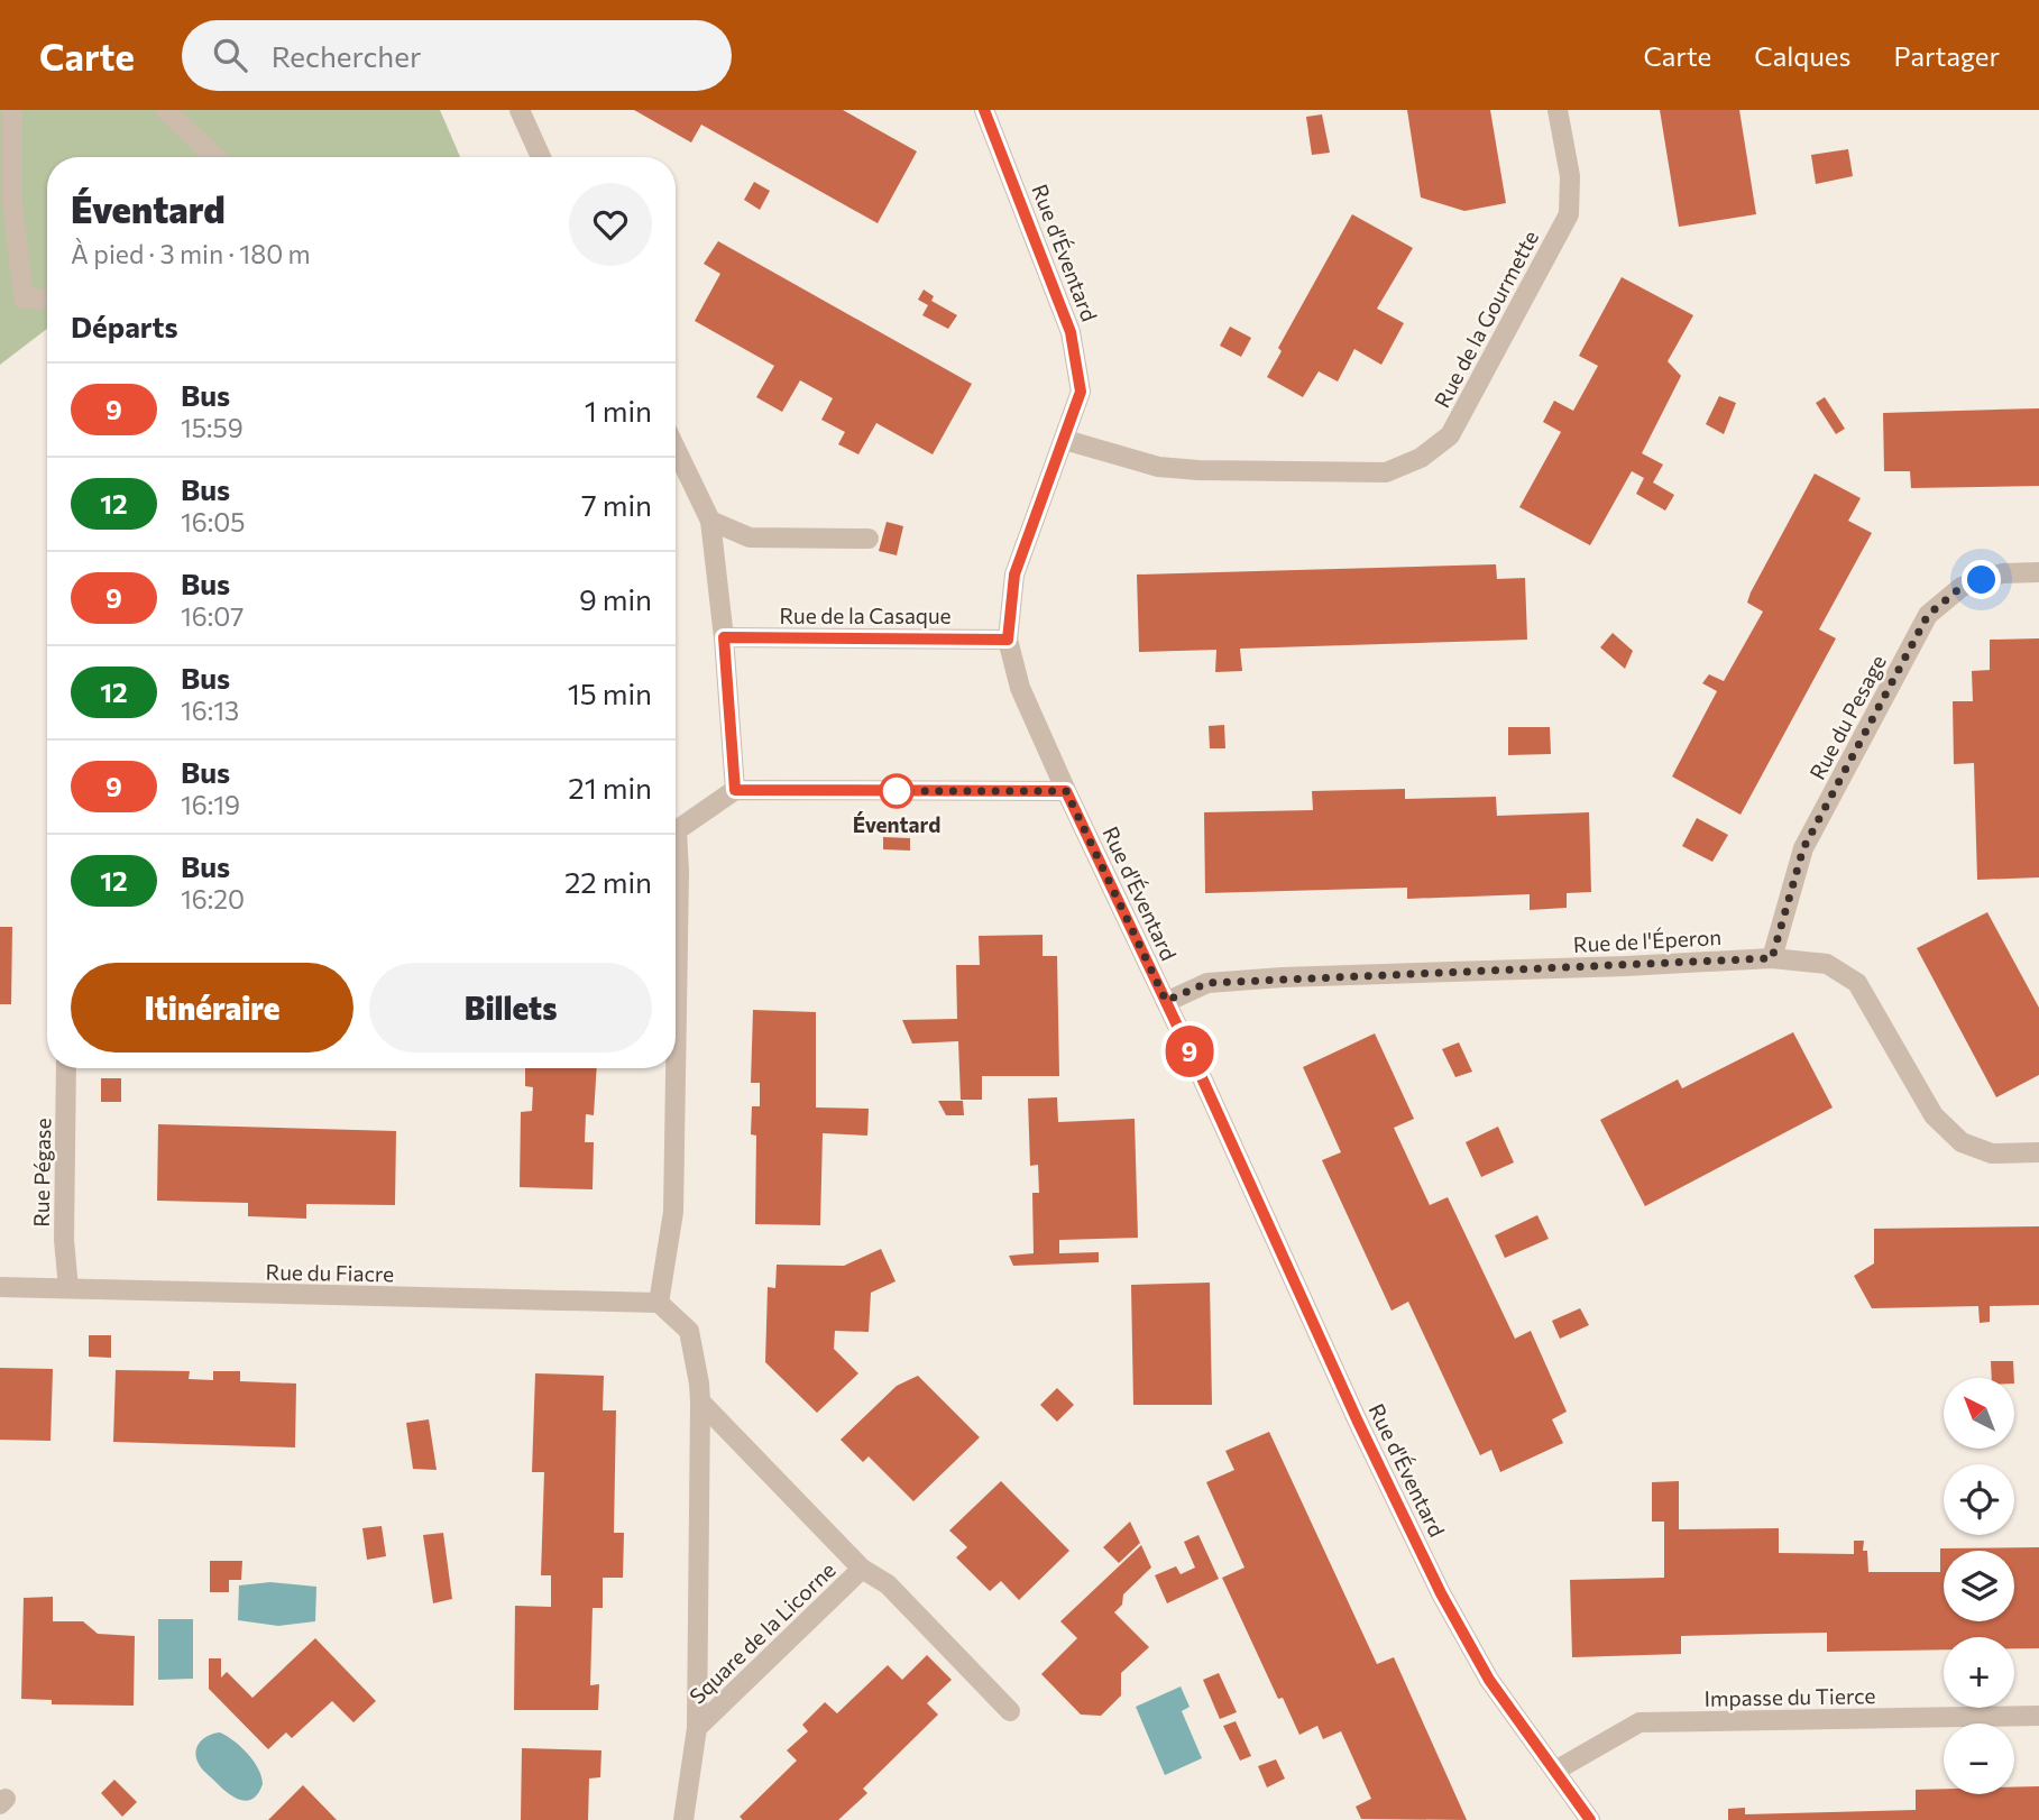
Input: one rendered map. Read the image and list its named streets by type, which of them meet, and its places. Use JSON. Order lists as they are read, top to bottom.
{
  "streets": {
    "street": [
      "Rue d'Éventard",
      "Rue de la Gourmette",
      "Rue de la Casaque",
      "Rue du Pesage",
      "Rue de l'Éperon",
      "Rue Pégase",
      "Rue du Fiacre",
      "Square de la Licorne",
      "Impasse du Tierce"
    ]
  },
  "crossings": [
    ["Rue d'Éventard", "Rue de la Gourmette"],
    ["Rue d'Éventard", "Rue de la Casaque"],
    ["Rue d'Éventard", "Rue de l'Éperon"],
    ["Rue d'Éventard", "Impasse du Tierce"],
    ["Rue du Pesage", "Rue de l'Éperon"],
    ["Rue Pégase", "Rue du Fiacre"],
    ["Rue du Fiacre", "Square de la Licorne"]
  ],
  "places": ["Éventard"],
  "lines": ["bus line 9"],
  "north": "top left",
  "page": {
    "header": "Carte",
    "search": "Rechercher",
    "nav": ["Carte", "Calques", "Partager"],
    "on_map": "9",
    "heading": [
      ["Éventard", "À pied · 3 min · 180 m"],
      "Départs"
    ],
    "list": [
      {
        "mark": "9",
        "name": "Bus",
        "note": "15:59",
        "value": "1 min"
      },
      {
        "mark": "12",
        "name": "Bus",
        "note": "16:05",
        "value": "7 min"
      },
      {
        "mark": "9",
        "name": "Bus",
        "note": "16:07",
        "value": "9 min"
      },
      {
        "mark": "12",
        "name": "Bus",
        "note": "16:13",
        "value": "15 min"
      },
      {
        "mark": "9",
        "name": "Bus",
        "note": "16:19",
        "value": "21 min"
      },
      {
        "mark": "12",
        "name": "Bus",
        "note": "16:20",
        "value": "22 min"
      }
    ],
    "buttons": ["Itinéraire", "Billets"],
    "map_buttons": ["+", "−"]
  }
}
